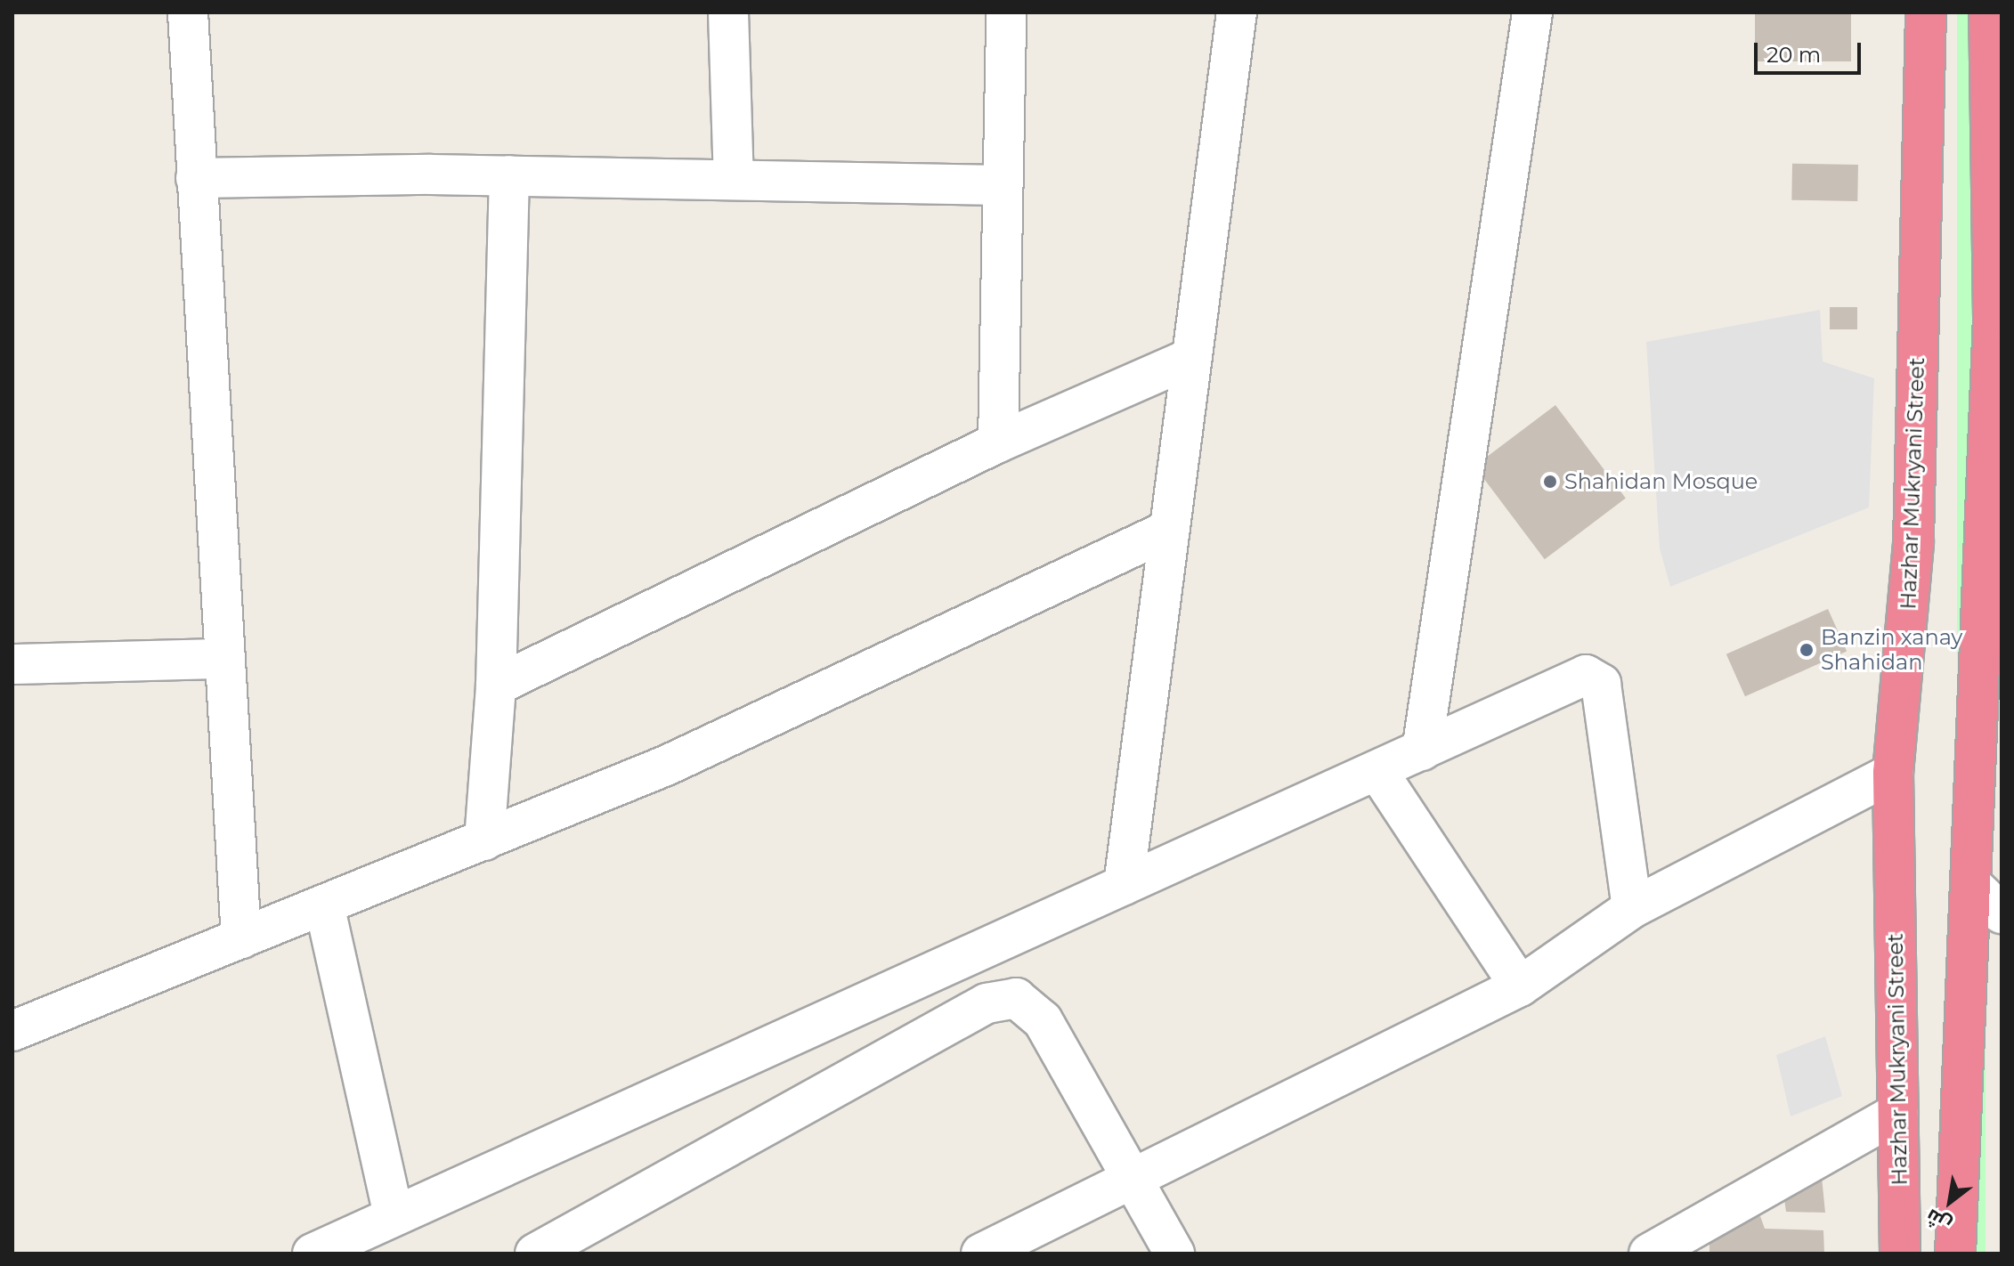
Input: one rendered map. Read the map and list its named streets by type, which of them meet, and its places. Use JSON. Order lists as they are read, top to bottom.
{
  "streets": {
    "highway": ["Hazhar Mukryani Street"]
  },
  "places": ["Shahidan Mosque", "Banzin xanay Shahidan"],
  "scale_bar": "20 m",
  "north": "bottom left"
}
